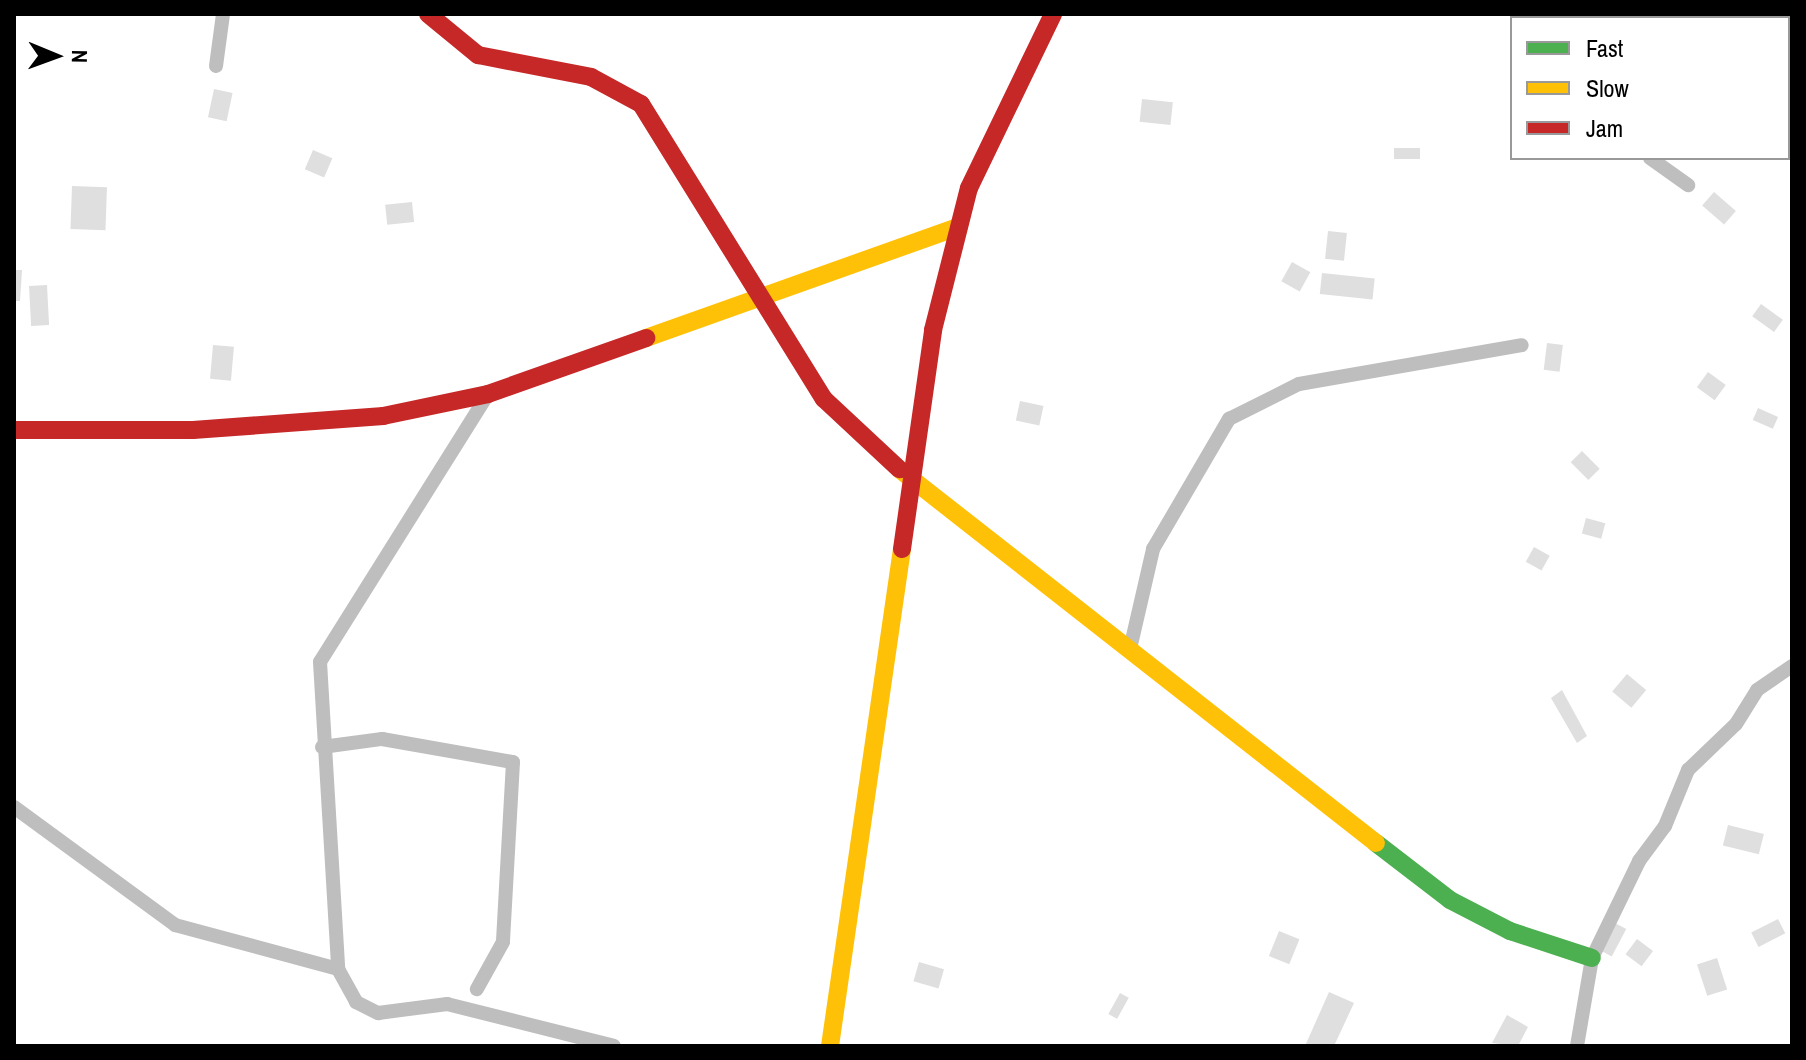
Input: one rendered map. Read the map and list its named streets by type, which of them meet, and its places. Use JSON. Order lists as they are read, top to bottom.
{
  "legend": ["Fast", "Slow", "Jam"],
  "north": "right"
}
